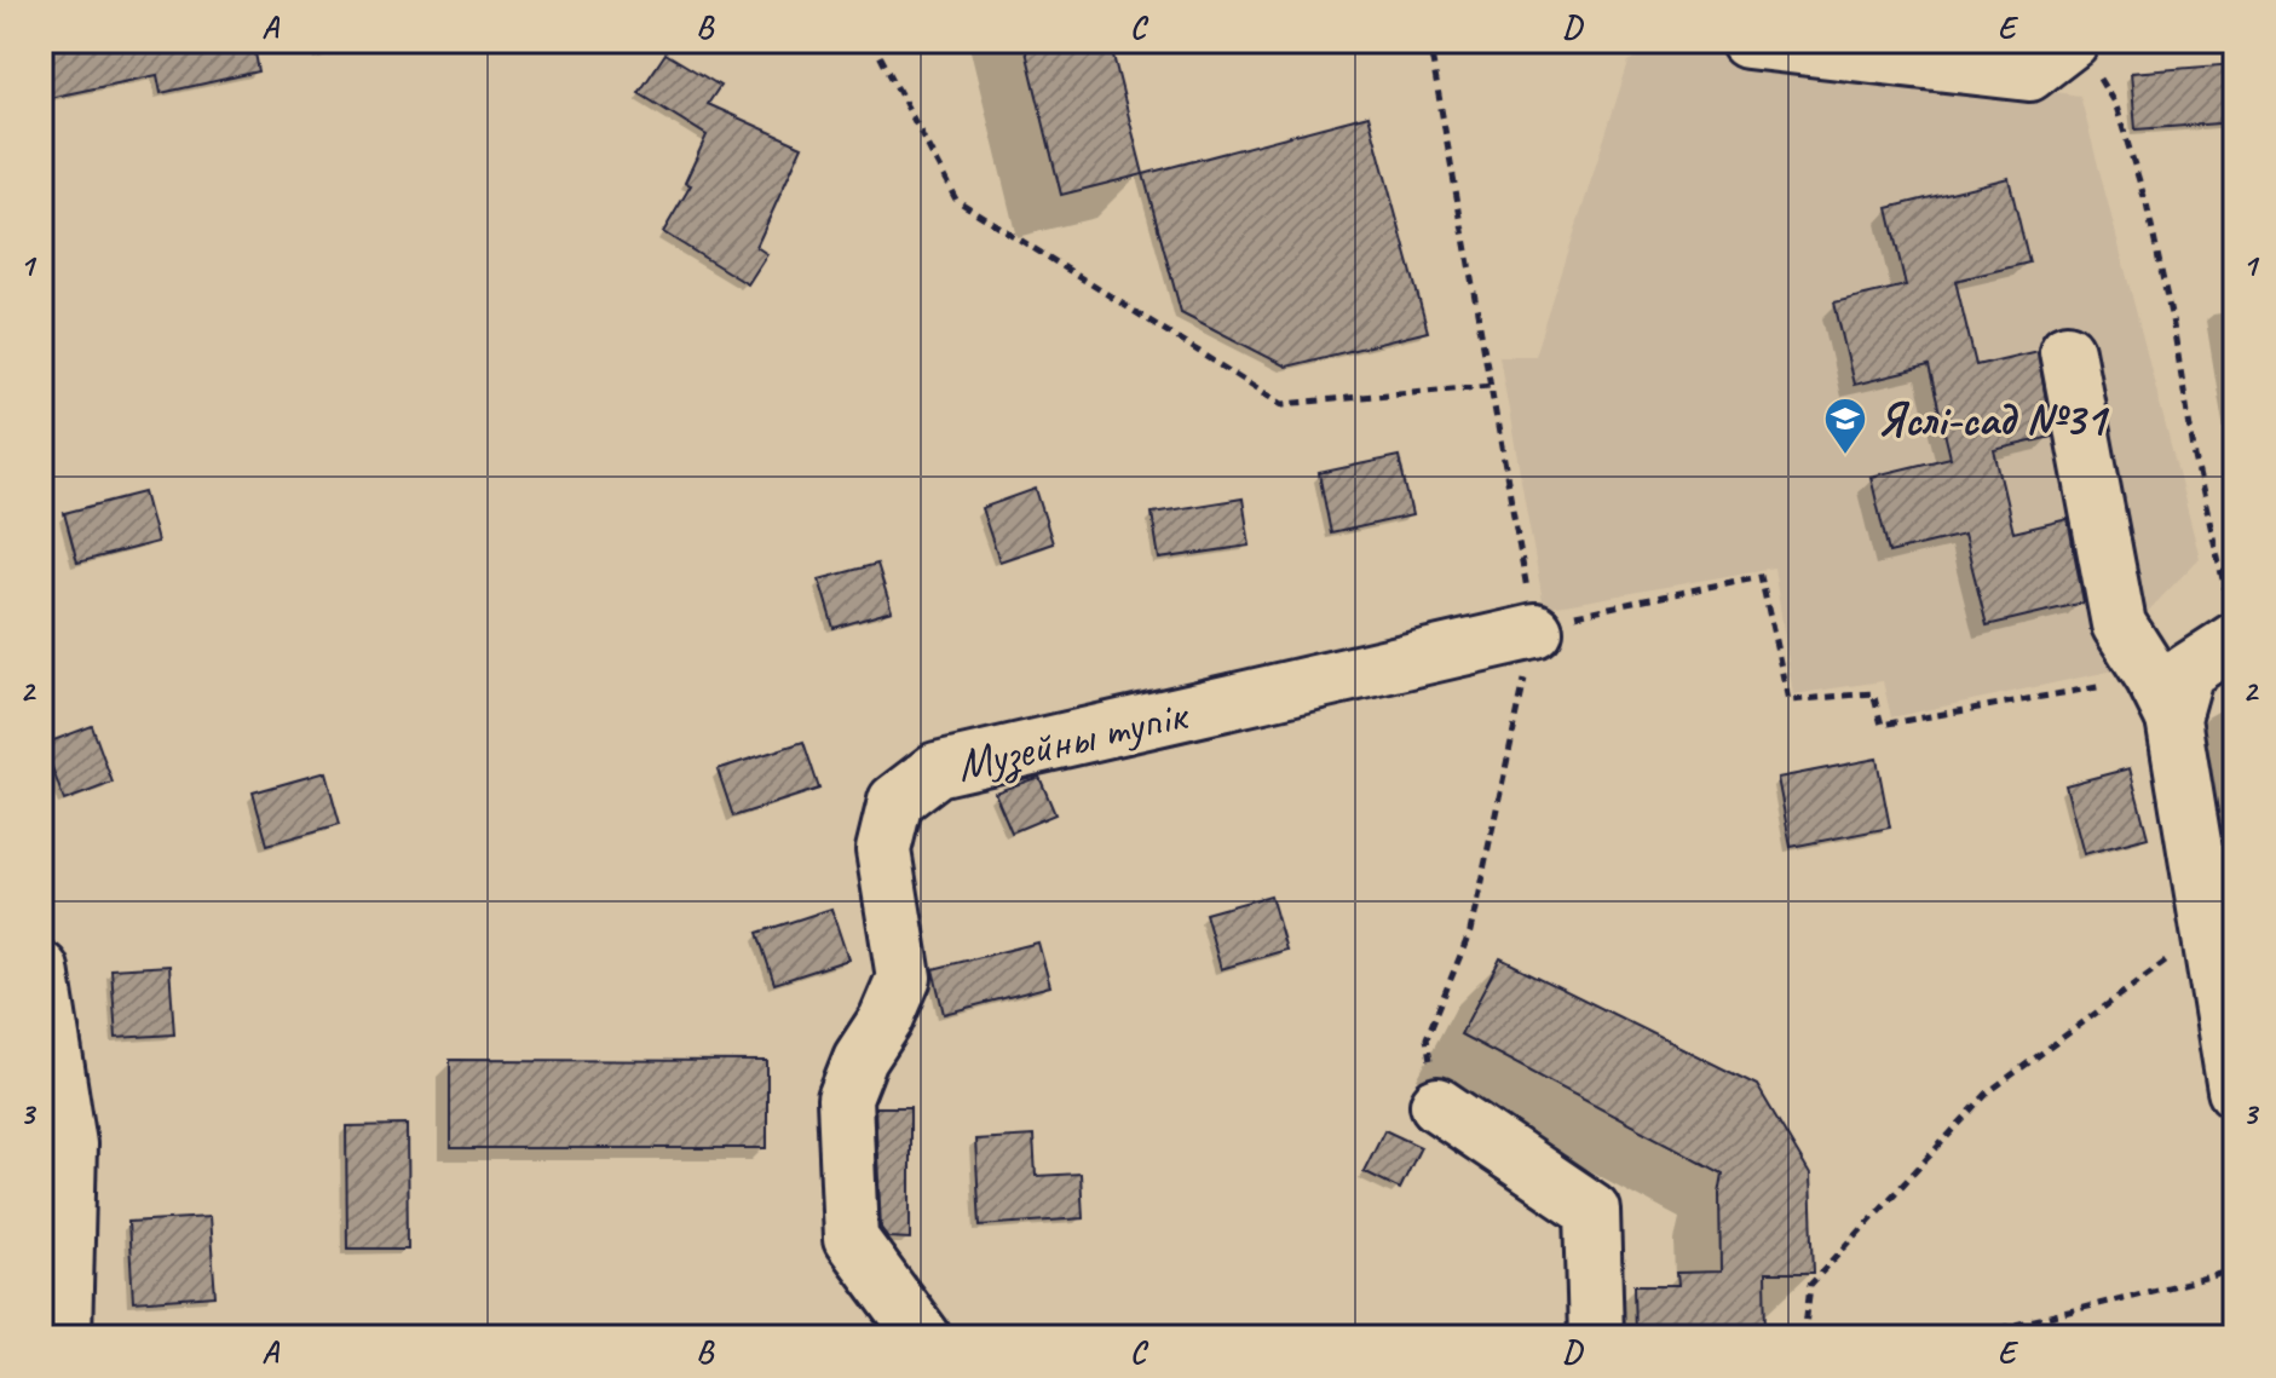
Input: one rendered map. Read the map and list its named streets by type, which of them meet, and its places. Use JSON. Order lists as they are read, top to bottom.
{
  "streets": {
    "street": ["Музейны тупік"]
  },
  "places": {
    "school or university": ["Яслі-сад №31"]
  },
  "grid": {
    "columns": [
      "A",
      "B",
      "C",
      "D",
      "E"
    ],
    "rows": ["1", "2", "3"]
  }
}
